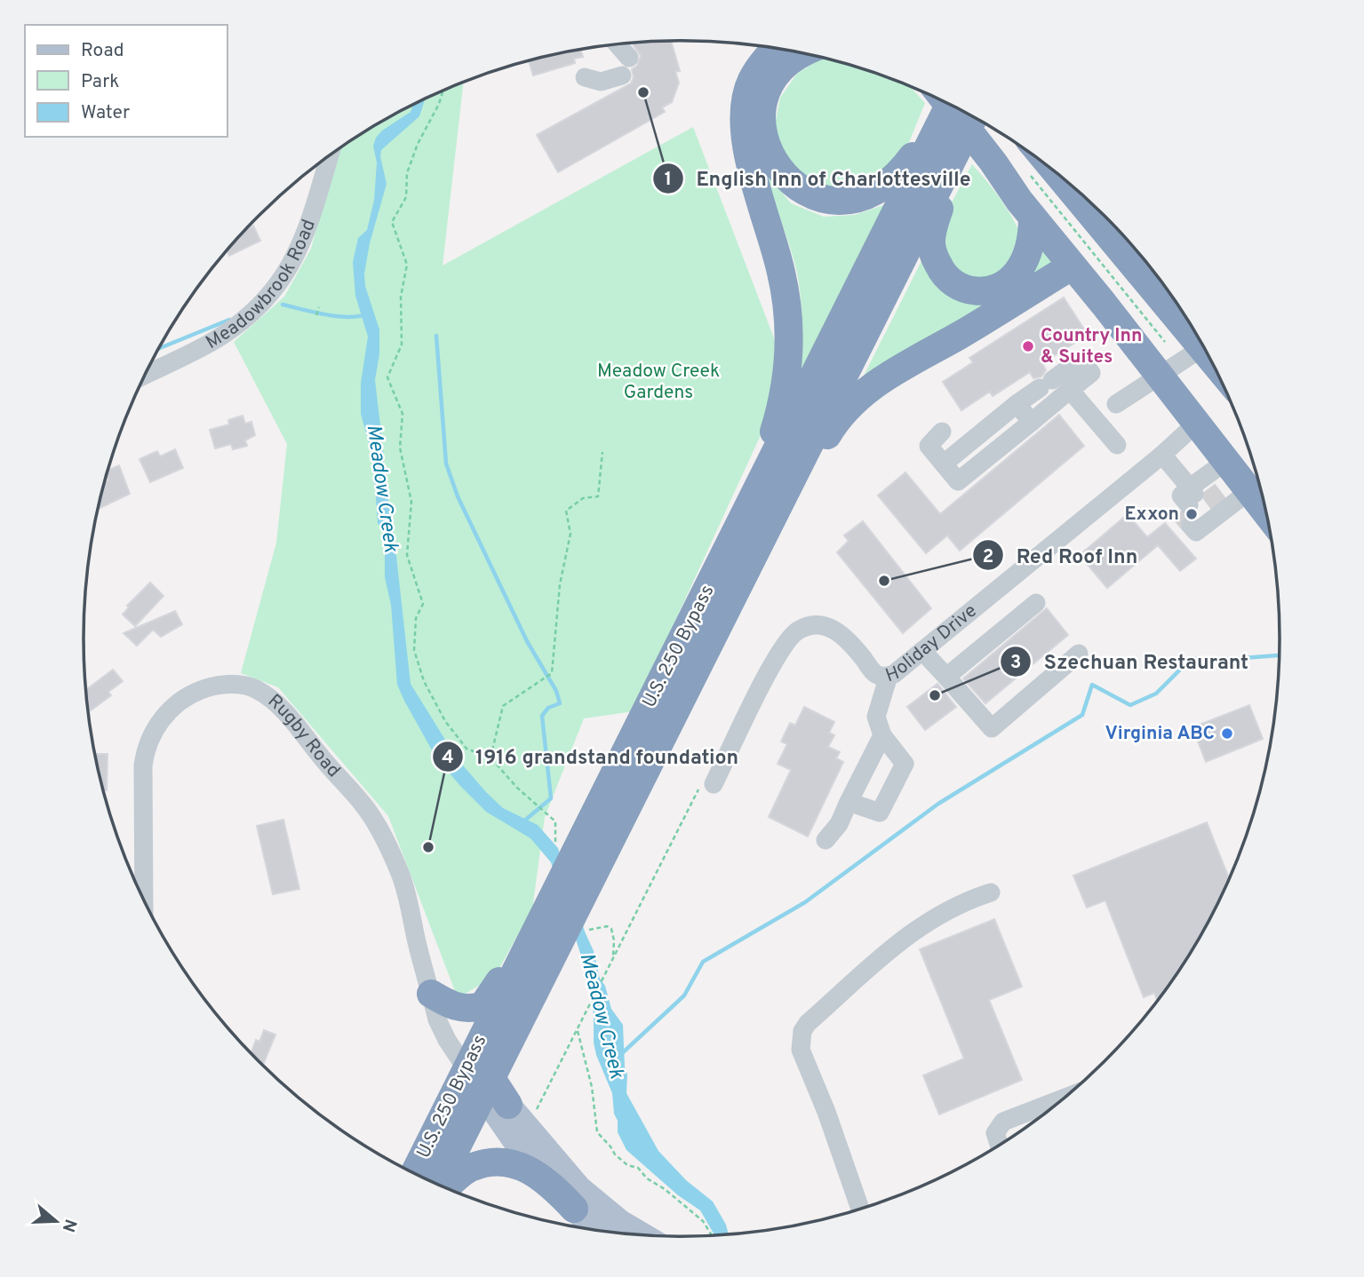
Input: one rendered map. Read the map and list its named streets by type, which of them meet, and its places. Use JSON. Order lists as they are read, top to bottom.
{
  "streets": {
    "highway": ["U.S. 250 Bypass"],
    "street": ["Meadowbrook Road", "Holiday Drive", "Rugby Road"]
  },
  "crossings": [
    ["U.S. 250 Bypass", "Rugby Road"]
  ],
  "water": ["Meadow Creek"],
  "parks": ["Meadow Creek Gardens"],
  "places": [
    "English Inn of Charlottesville",
    "Country Inn & Suites",
    "Exxon",
    "Red Roof Inn",
    "Szechuan Restaurant",
    "Virginia ABC",
    "1916 grandstand foundation"
  ],
  "legend": ["Road", "Park", "Water"],
  "north": "right"
}
